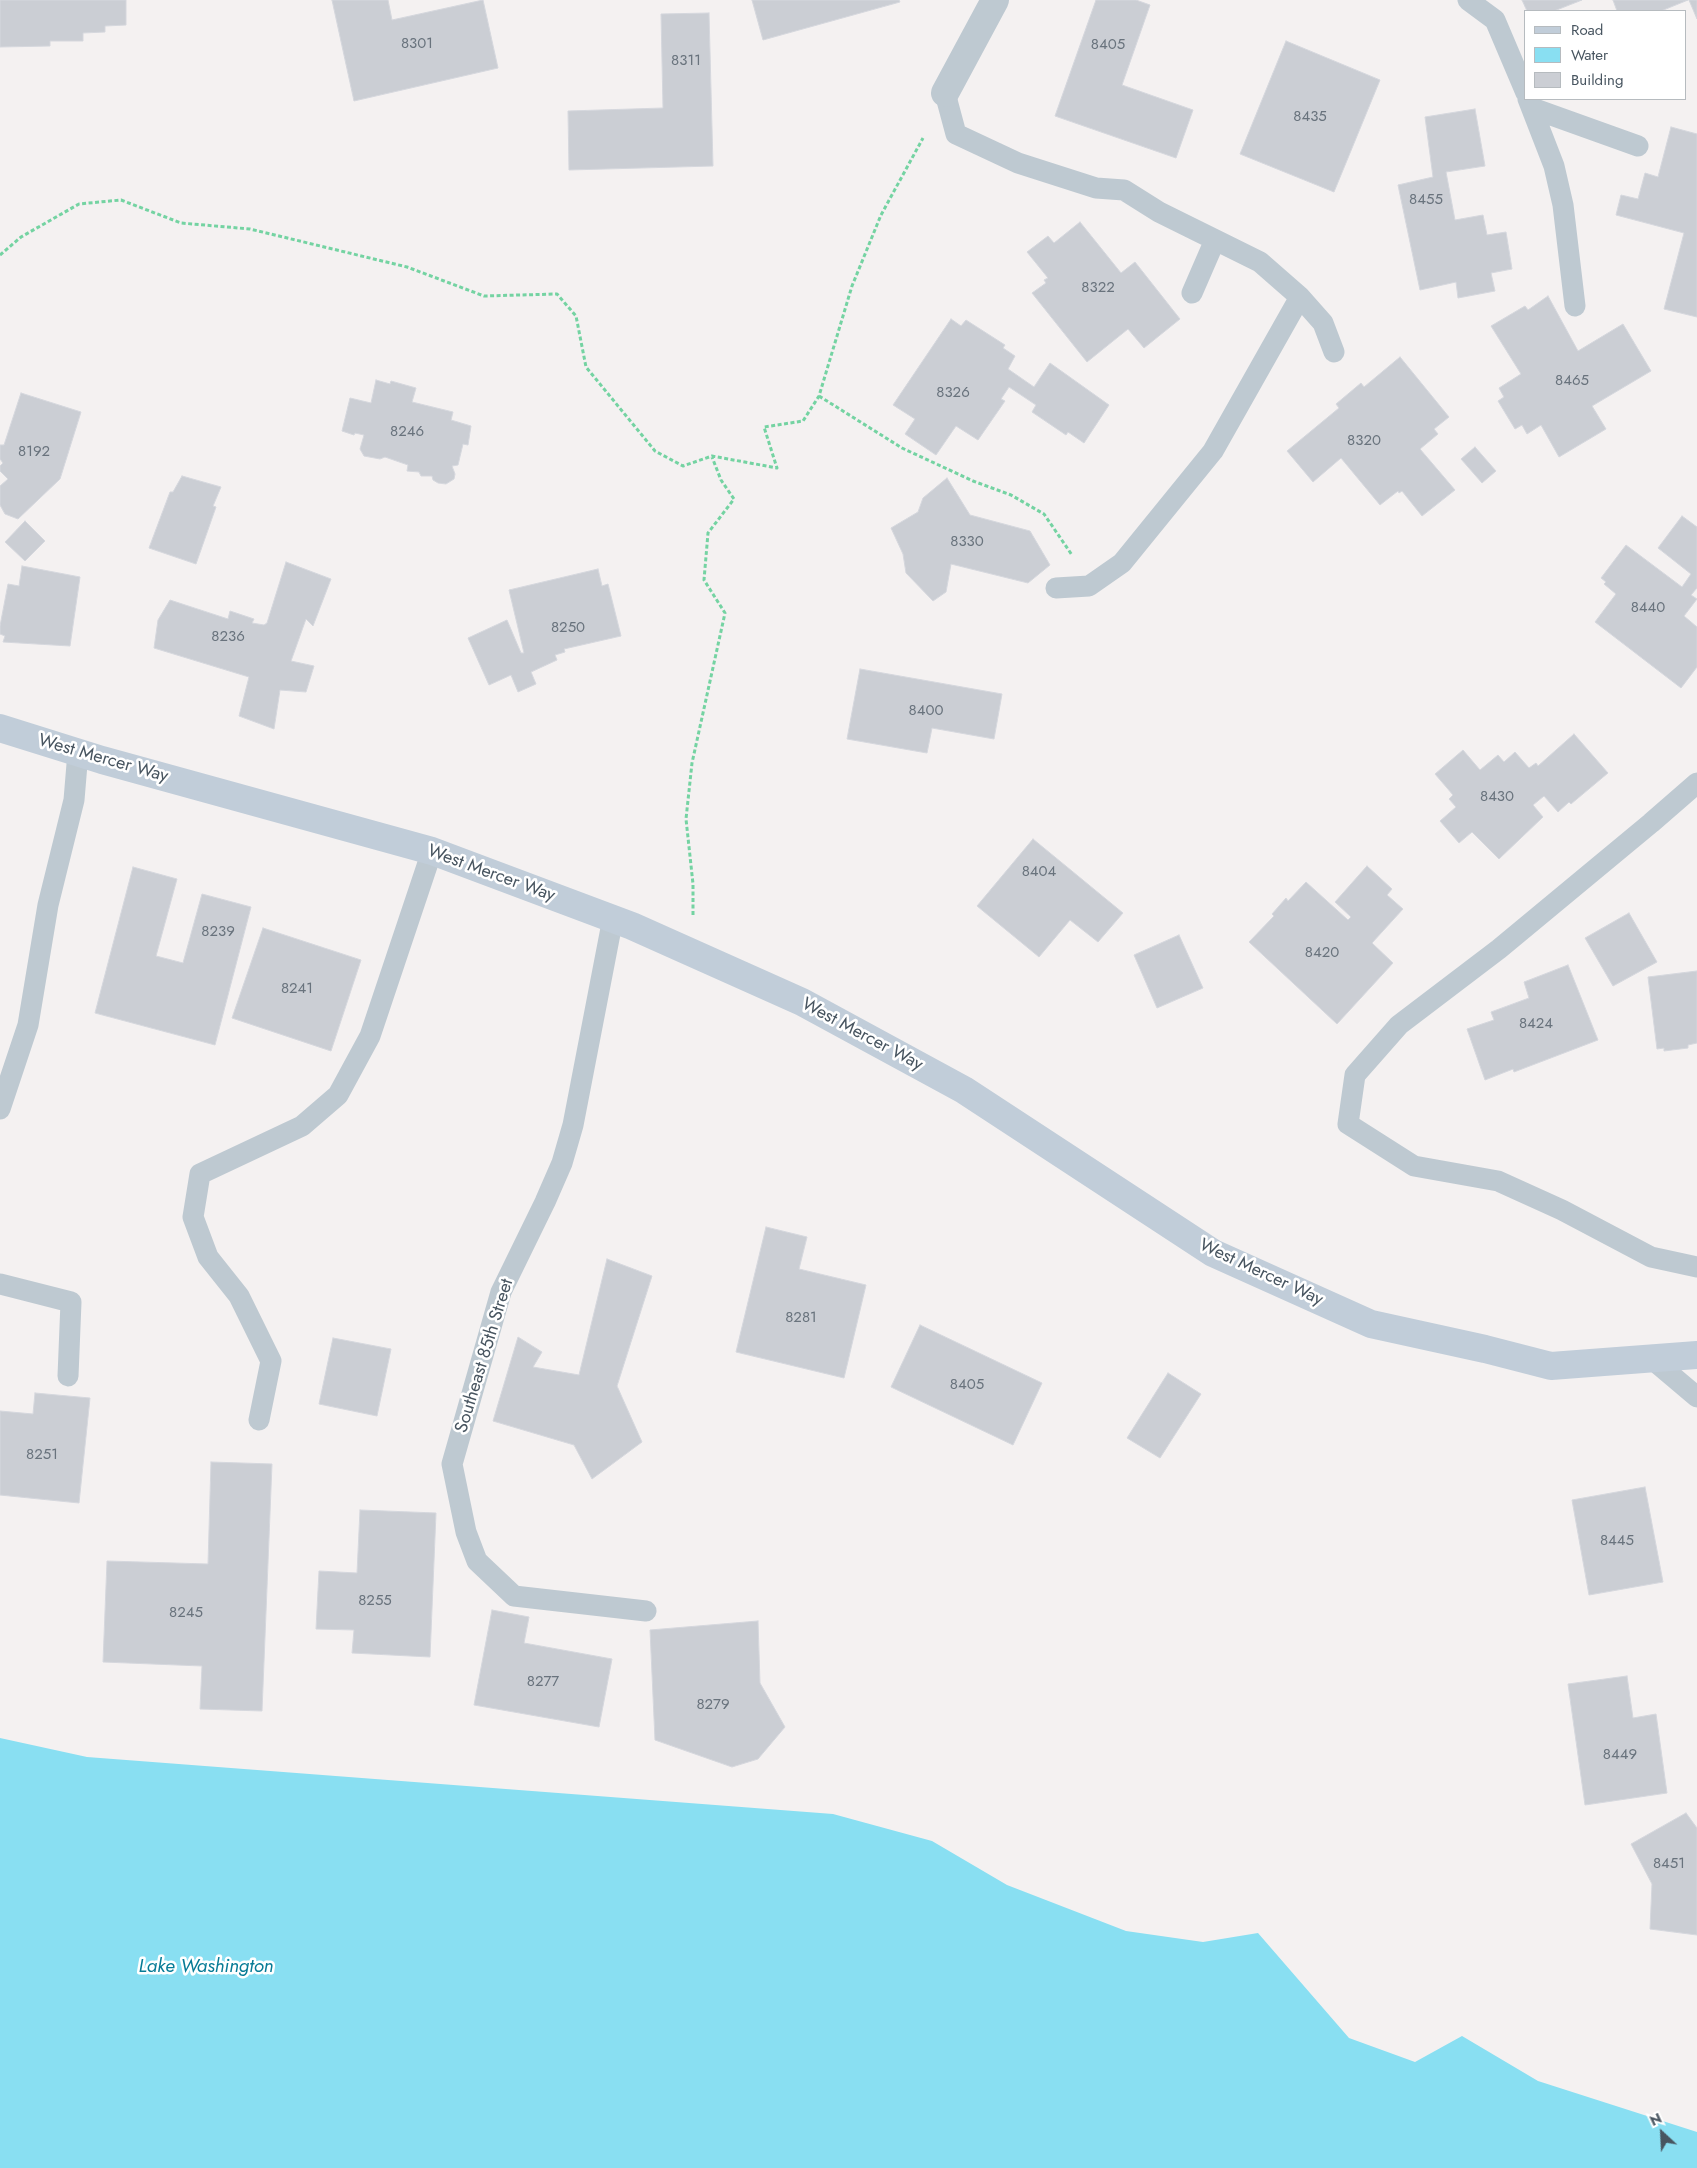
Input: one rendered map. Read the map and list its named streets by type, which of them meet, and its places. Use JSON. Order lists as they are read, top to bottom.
{
  "streets": {
    "street": ["West Mercer Way"],
    "lane": ["Southeast 85th Street"]
  },
  "crossings": [
    ["West Mercer Way", "Southeast 85th Street"]
  ],
  "water": ["Lake Washington"],
  "house_numbers": [
    "8301",
    "8405",
    "8311",
    "8435",
    "8455",
    "8322",
    "8465",
    "8326",
    "8246",
    "8320",
    "8192",
    "8330",
    "8440",
    "8250",
    "8236",
    "8400",
    "8430",
    "8404",
    "8239",
    "8420",
    "8241",
    "8424",
    "8281",
    "8405",
    "8251",
    "8445",
    "8255",
    "8245",
    "8277",
    "8279",
    "8449",
    "8451"
  ],
  "legend": ["Road", "Water", "Building"],
  "north": "top left"
}
